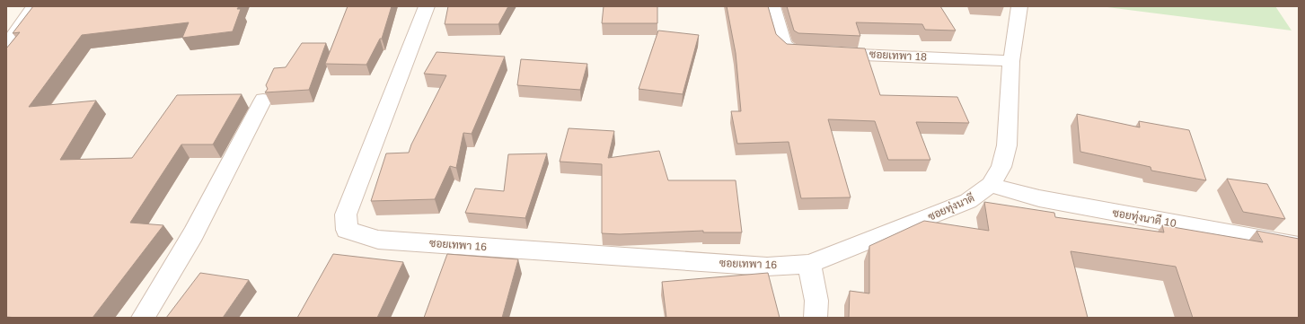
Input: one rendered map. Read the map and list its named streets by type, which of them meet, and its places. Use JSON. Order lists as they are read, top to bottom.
{
  "streets": {
    "street": [
      "ซอยเทพา 18",
      "ซอยทุ่งนาดี",
      "ซอยทุ่งนาดี 10",
      "ซอยเทพา 16"
    ]
  },
  "crossings": [
    ["ซอยเทพา 18", "ซอยทุ่งนาดี"],
    ["ซอยทุ่งนาดี", "ซอยทุ่งนาดี 10"],
    ["ซอยทุ่งนาดี", "ซอยเทพา 16"]
  ]
}
